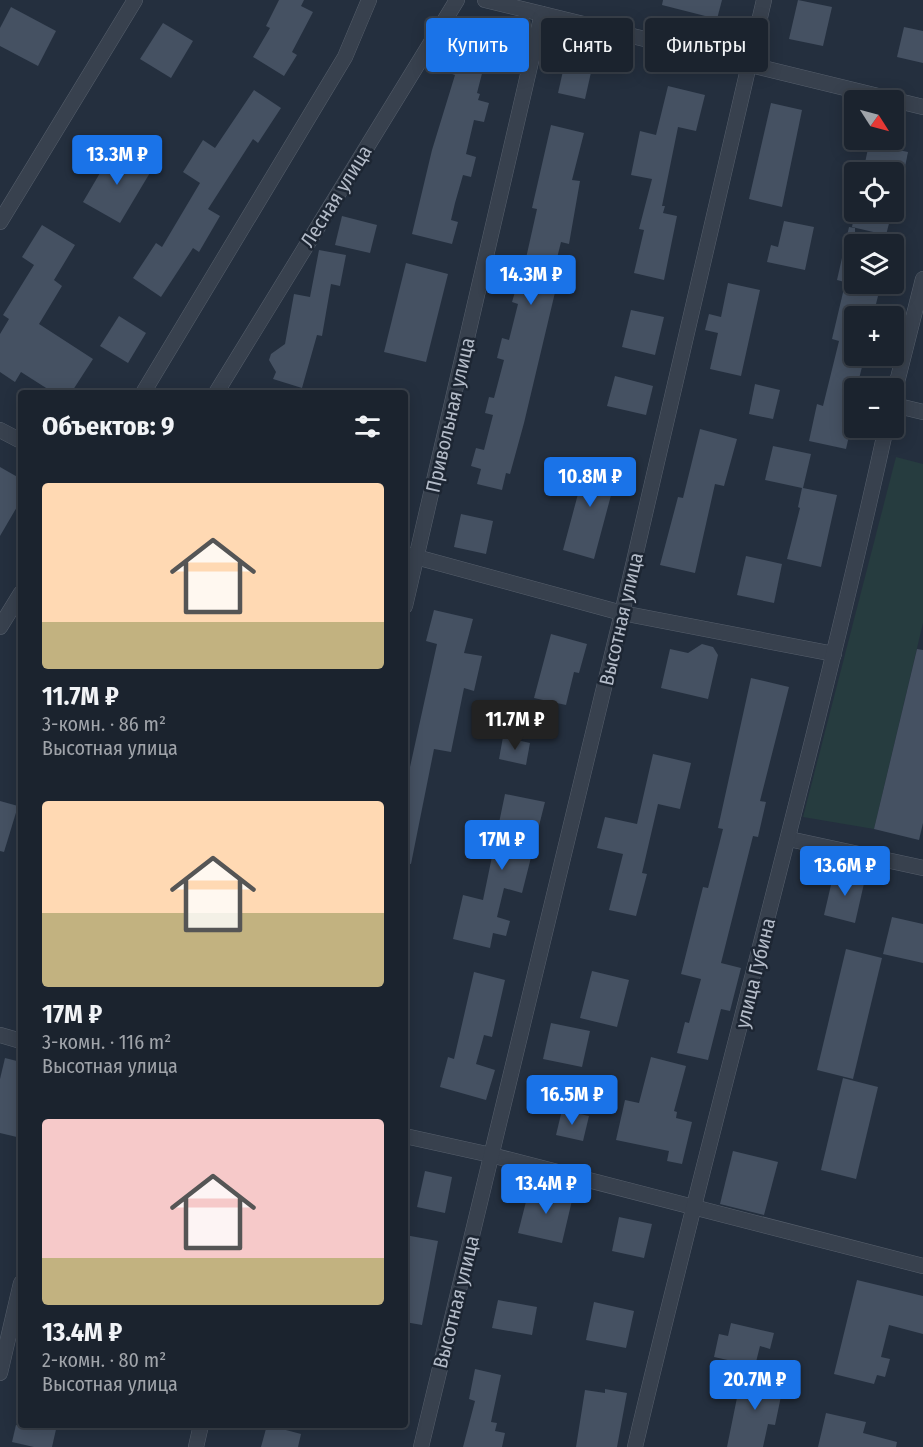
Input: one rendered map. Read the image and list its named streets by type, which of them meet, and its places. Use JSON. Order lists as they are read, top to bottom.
{
  "streets": {
    "street": [
      "Лесная улица",
      "Привольная улица",
      "Высотная улица",
      "улица Губина"
    ]
  },
  "north": "bottom right",
  "page": {
    "chip": ["Купить", "Снять", "Фильтры"],
    "map_buttons": ["+", "−"],
    "price": [
      "13.3M ₽",
      "14.3M ₽",
      "10.8M ₽",
      "11.7M ₽",
      "17M ₽",
      "13.6M ₽",
      "16.5M ₽",
      "13.4M ₽",
      "20.7M ₽"
    ],
    "heading": "Объектов: 9",
    "list": [
      {
        "name": "11.7M ₽",
        "note": "3-комн. · 86 m² · Высотная улица"
      },
      {
        "name": "17M ₽",
        "note": "3-комн. · 116 m² · Высотная улица"
      },
      {
        "name": "13.4M ₽",
        "note": "2-комн. · 80 m² · Высотная улица"
      }
    ]
  }
}
